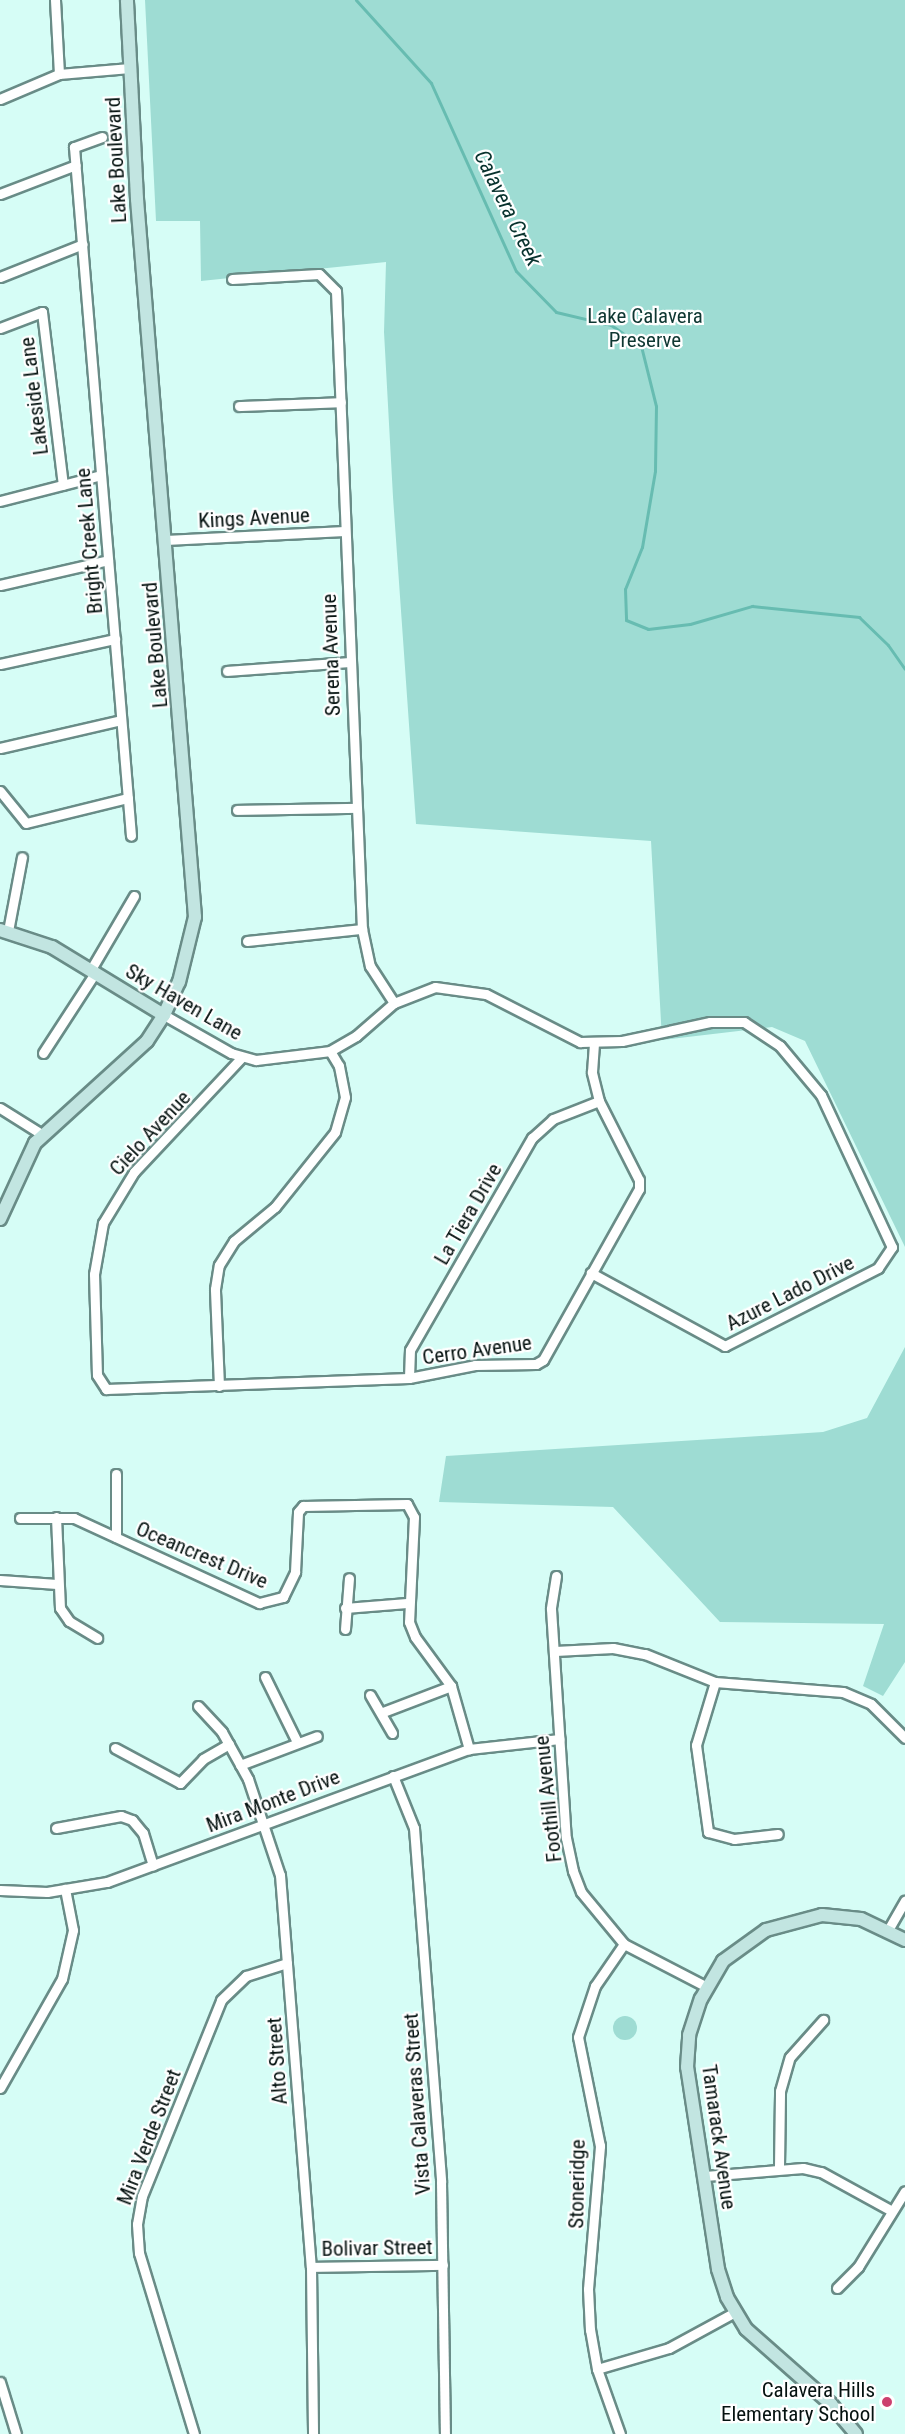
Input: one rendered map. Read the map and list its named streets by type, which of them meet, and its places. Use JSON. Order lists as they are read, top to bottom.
{
  "streets": {
    "main road": ["Lake Boulevard", "Sky Haven Lane", "Tamarack Avenue"],
    "street": [
      "Lakeside Lane",
      "Kings Avenue",
      "Bright Creek Lane",
      "Serena Avenue",
      "Cielo Avenue",
      "La Tiera Drive",
      "Azure Lado Drive",
      "Cerro Avenue",
      "Oceancrest Drive",
      "Foothill Avenue",
      "Mira Monte Drive",
      "Alto Street",
      "Vista Calaveras Street",
      "Mira Verde Street",
      "Stoneridge",
      "Bolivar Street"
    ]
  },
  "crossings": [
    ["Lake Boulevard", "Kings Avenue"],
    ["Lake Boulevard", "Sky Haven Lane"],
    ["Kings Avenue", "Serena Avenue"],
    ["Serena Avenue", "Sky Haven Lane"],
    ["Sky Haven Lane", "Cielo Avenue"],
    ["Sky Haven Lane", "Azure Lado Drive"],
    ["Sky Haven Lane", "Cerro Avenue"],
    ["Cielo Avenue", "Cerro Avenue"],
    ["La Tiera Drive", "Cerro Avenue"],
    ["Azure Lado Drive", "Cerro Avenue"],
    ["Foothill Avenue", "Mira Monte Drive"],
    ["Foothill Avenue", "Tamarack Avenue"],
    ["Foothill Avenue", "Stoneridge"],
    ["Mira Monte Drive", "Alto Street"],
    ["Mira Monte Drive", "Vista Calaveras Street"],
    ["Alto Street", "Mira Verde Street"],
    ["Alto Street", "Bolivar Street"],
    ["Vista Calaveras Street", "Bolivar Street"]
  ],
  "water": ["Calavera Creek"],
  "parks": ["Lake Calavera Preserve"],
  "places": ["Calavera Hills Elementary School"]
}
